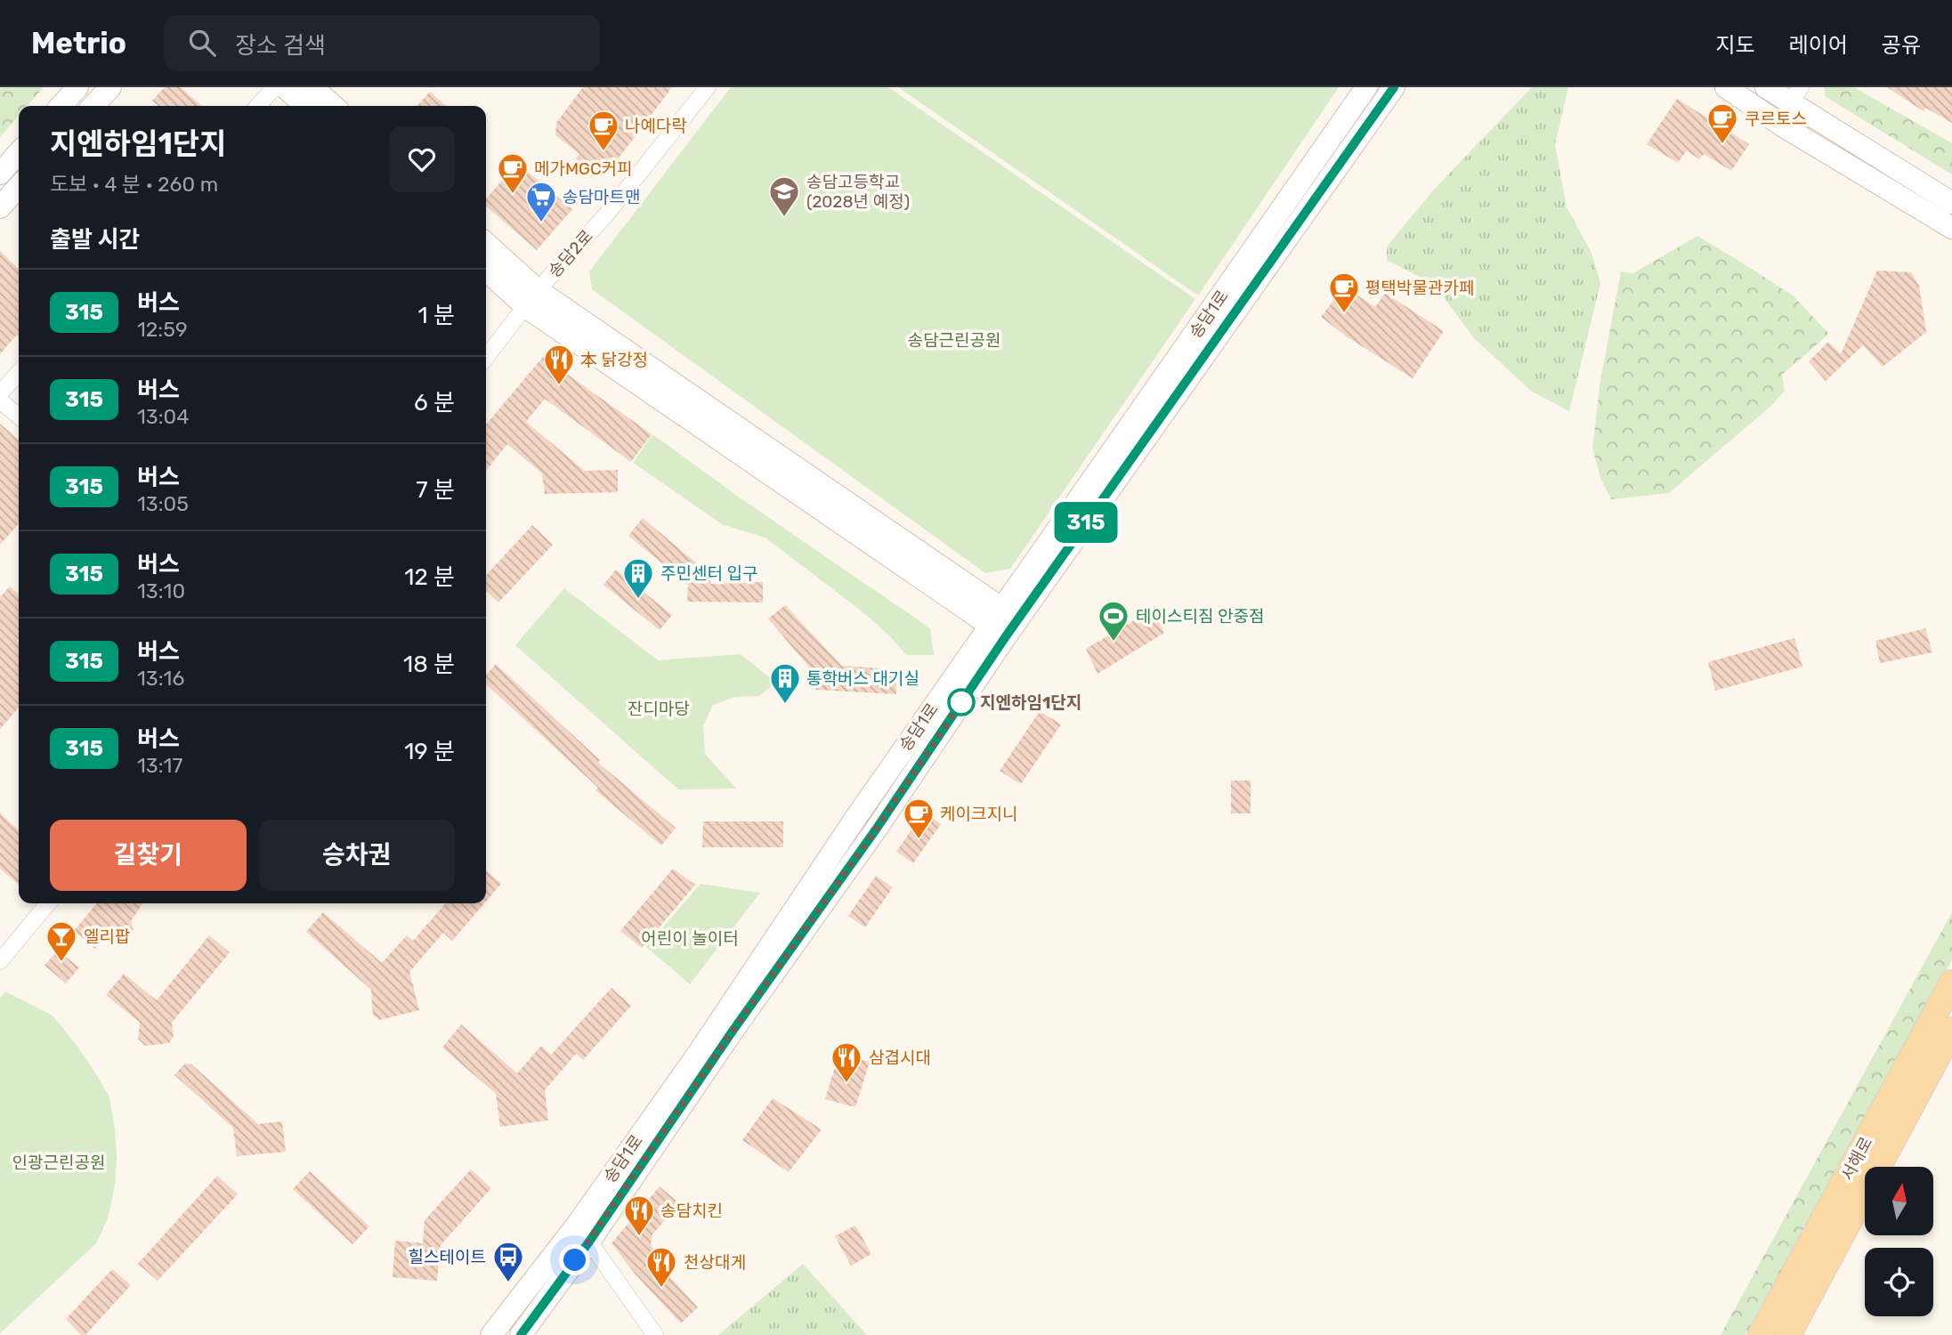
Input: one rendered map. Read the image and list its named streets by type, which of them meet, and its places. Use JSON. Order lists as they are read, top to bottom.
{
  "streets": {
    "main road": ["송담1로", "서해로"],
    "street": ["송담2로"]
  },
  "parks": [
    "송담근린공원",
    "잔디마당",
    "어린이 놀이터",
    "인광근린공원"
  ],
  "places": {
    "cafe": [
      "쿠르토스",
      "나예다락",
      "메가MGC커피",
      "평택박물관카페",
      "케이크지니"
    ],
    "school or university": ["송담고등학교 (2028년 예정)"],
    "supermarket": ["송담마트맨"],
    "restaurant": [
      "本 닭강정",
      "삼겹시대",
      "송담치킨",
      "천상대게"
    ],
    "building": ["주민센터 입구", "통학버스 대기실"],
    "sports": ["테이스티짐 안중점"],
    "other": ["지엔하임1단지"],
    "bar": ["엘리팝"],
    "bus stop": ["힐스테이트"]
  },
  "lines": ["bus line 315"],
  "north": "top",
  "page": {
    "header": "Metrio",
    "search": "장소 검색",
    "nav": ["지도", "레이어", "공유"],
    "on_map": "315",
    "heading": [
      ["지엔하임1단지", "도보 · 4 분 · 260 m"],
      "출발 시간"
    ],
    "list": [
      {
        "mark": "315",
        "name": "버스",
        "note": "12:59",
        "value": "1 분"
      },
      {
        "mark": "315",
        "name": "버스",
        "note": "13:04",
        "value": "6 분"
      },
      {
        "mark": "315",
        "name": "버스",
        "note": "13:05",
        "value": "7 분"
      },
      {
        "mark": "315",
        "name": "버스",
        "note": "13:10",
        "value": "12 분"
      },
      {
        "mark": "315",
        "name": "버스",
        "note": "13:16",
        "value": "18 분"
      },
      {
        "mark": "315",
        "name": "버스",
        "note": "13:17",
        "value": "19 분"
      }
    ],
    "buttons": ["길찾기", "승차권"]
  }
}
